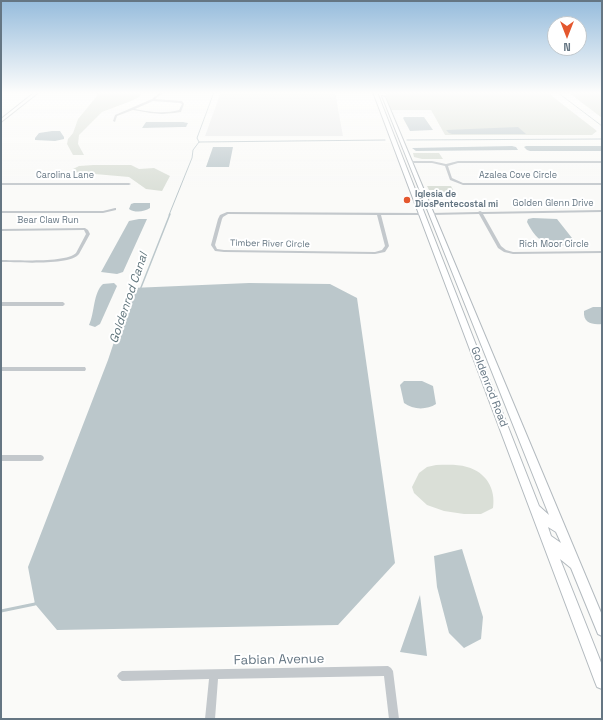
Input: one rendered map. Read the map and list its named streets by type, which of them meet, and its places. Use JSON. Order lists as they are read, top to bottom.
{
  "streets": {
    "main road": ["Goldenrod Road"],
    "street": [
      "Carolina Lane",
      "Azalea Cove Circle",
      "Golden Glenn Drive",
      "Bear Claw Run",
      "Timber River Circle",
      "Rich Moor Circle",
      "Fabian Avenue"
    ]
  },
  "crossings": [
    ["Azalea Cove Circle", "Goldenrod Road"],
    ["Golden Glenn Drive", "Timber River Circle"],
    ["Golden Glenn Drive", "Rich Moor Circle"],
    ["Golden Glenn Drive", "Goldenrod Road"],
    ["Timber River Circle", "Goldenrod Road"]
  ],
  "water": ["Goldenrod Canal"],
  "places": ["Iglesia de DiosPentecostal mi"],
  "north": "bottom"
}
